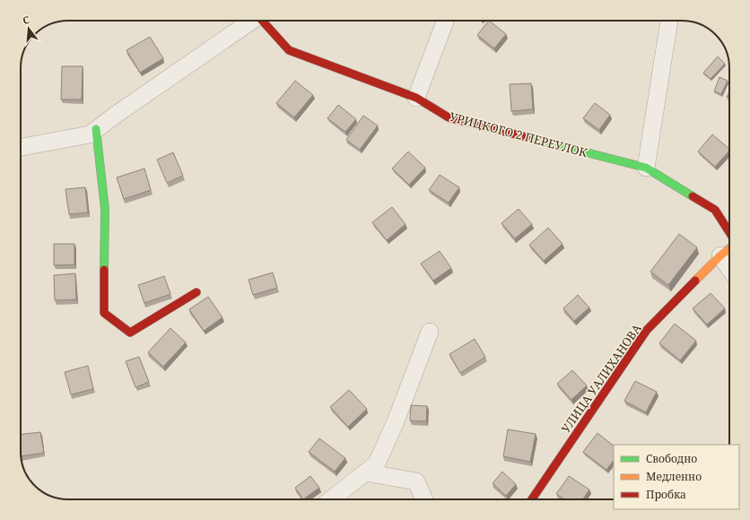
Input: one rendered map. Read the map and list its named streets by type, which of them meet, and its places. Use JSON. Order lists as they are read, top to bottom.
{
  "streets": {
    "street": ["УРИЦКОГО 2 ПЕРЕУЛОК", "УЛИЦА УАЛИХАНОВА"]
  },
  "legend": ["Свободно", "Медленно", "Пробка"],
  "north": "top"
}
